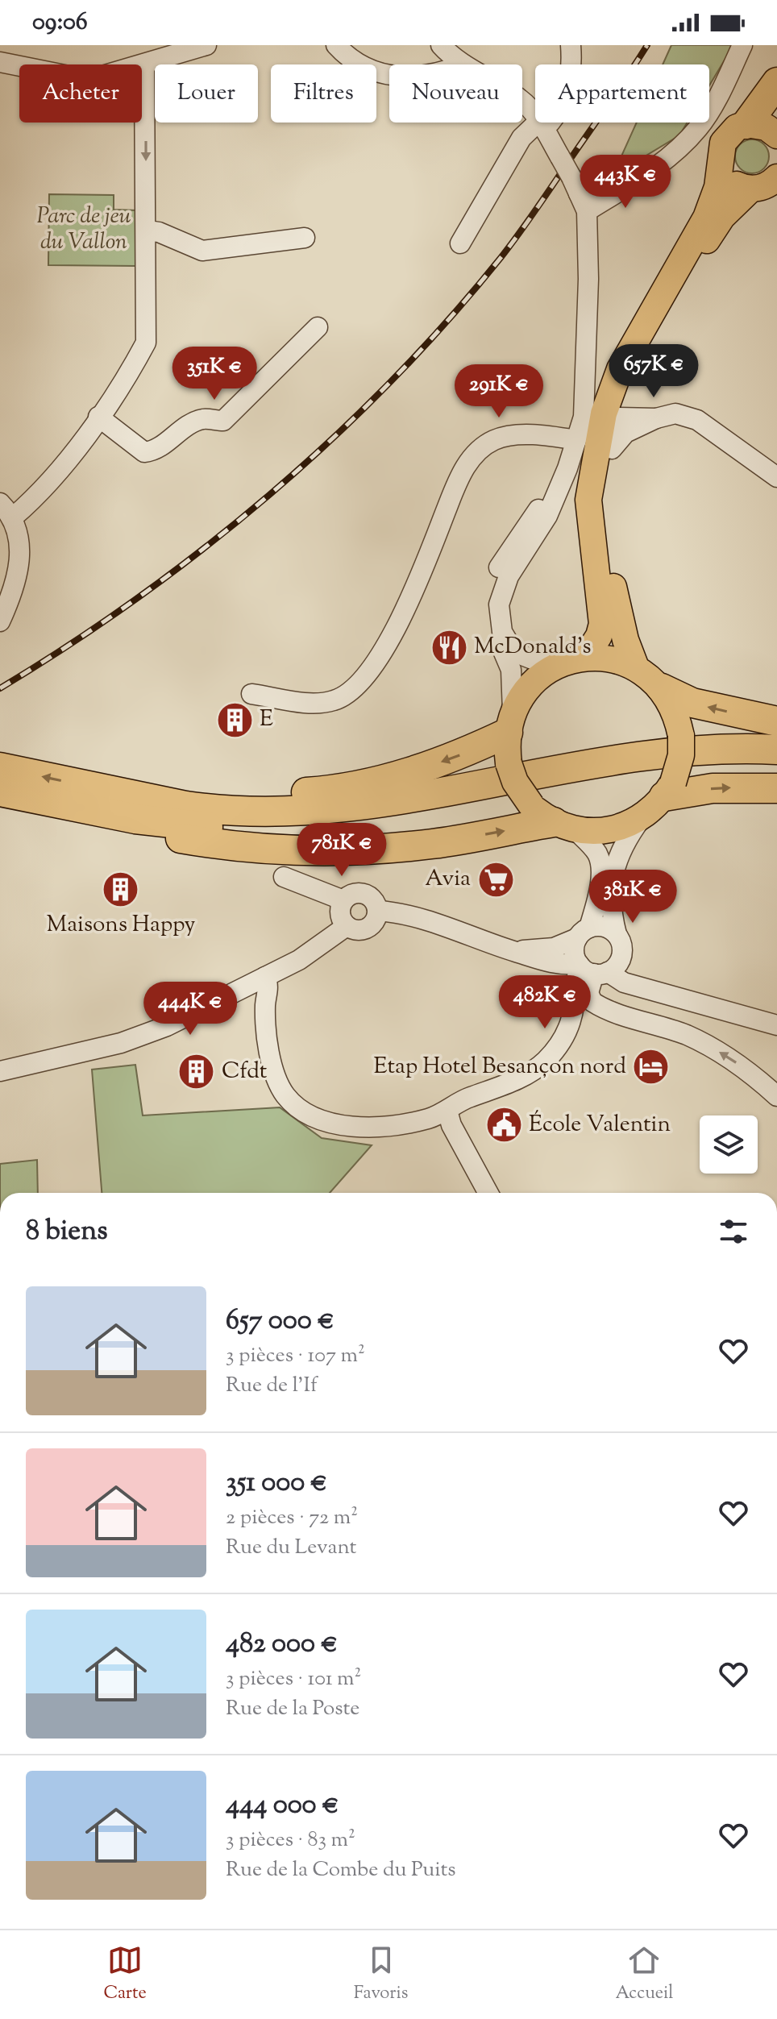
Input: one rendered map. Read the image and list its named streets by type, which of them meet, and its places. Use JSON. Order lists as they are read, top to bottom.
{
  "parks": ["Parc de jeu du Vallon"],
  "places": {
    "restaurant": ["McDonald's"],
    "building": ["E", "Maisons Happy", "Cfdt"],
    "supermarket": ["Avia"],
    "hotel": ["Etap Hotel Besançon nord"],
    "public building": ["École Valentin"]
  },
  "page": {
    "status": "09:06",
    "chip": [
      "Acheter",
      "Louer",
      "Filtres",
      "Nouveau",
      "Appartement"
    ],
    "price": [
      "443K €",
      "657K €",
      "351K €",
      "291K €",
      "781K €",
      "381K €",
      "482K €",
      "444K €"
    ],
    "heading": "8 biens",
    "list": [
      {
        "name": "657 000 €",
        "note": "3 pièces · 107 m² · Rue de l'If"
      },
      {
        "name": "351 000 €",
        "note": "2 pièces · 72 m² · Rue du Levant"
      },
      {
        "name": "482 000 €",
        "note": "3 pièces · 101 m² · Rue de la Poste"
      },
      {
        "name": "444 000 €",
        "note": "3 pièces · 83 m² · Rue de la Combe du Puits"
      }
    ],
    "tabs": ["Carte", "Favoris", "Accueil"]
  }
}
